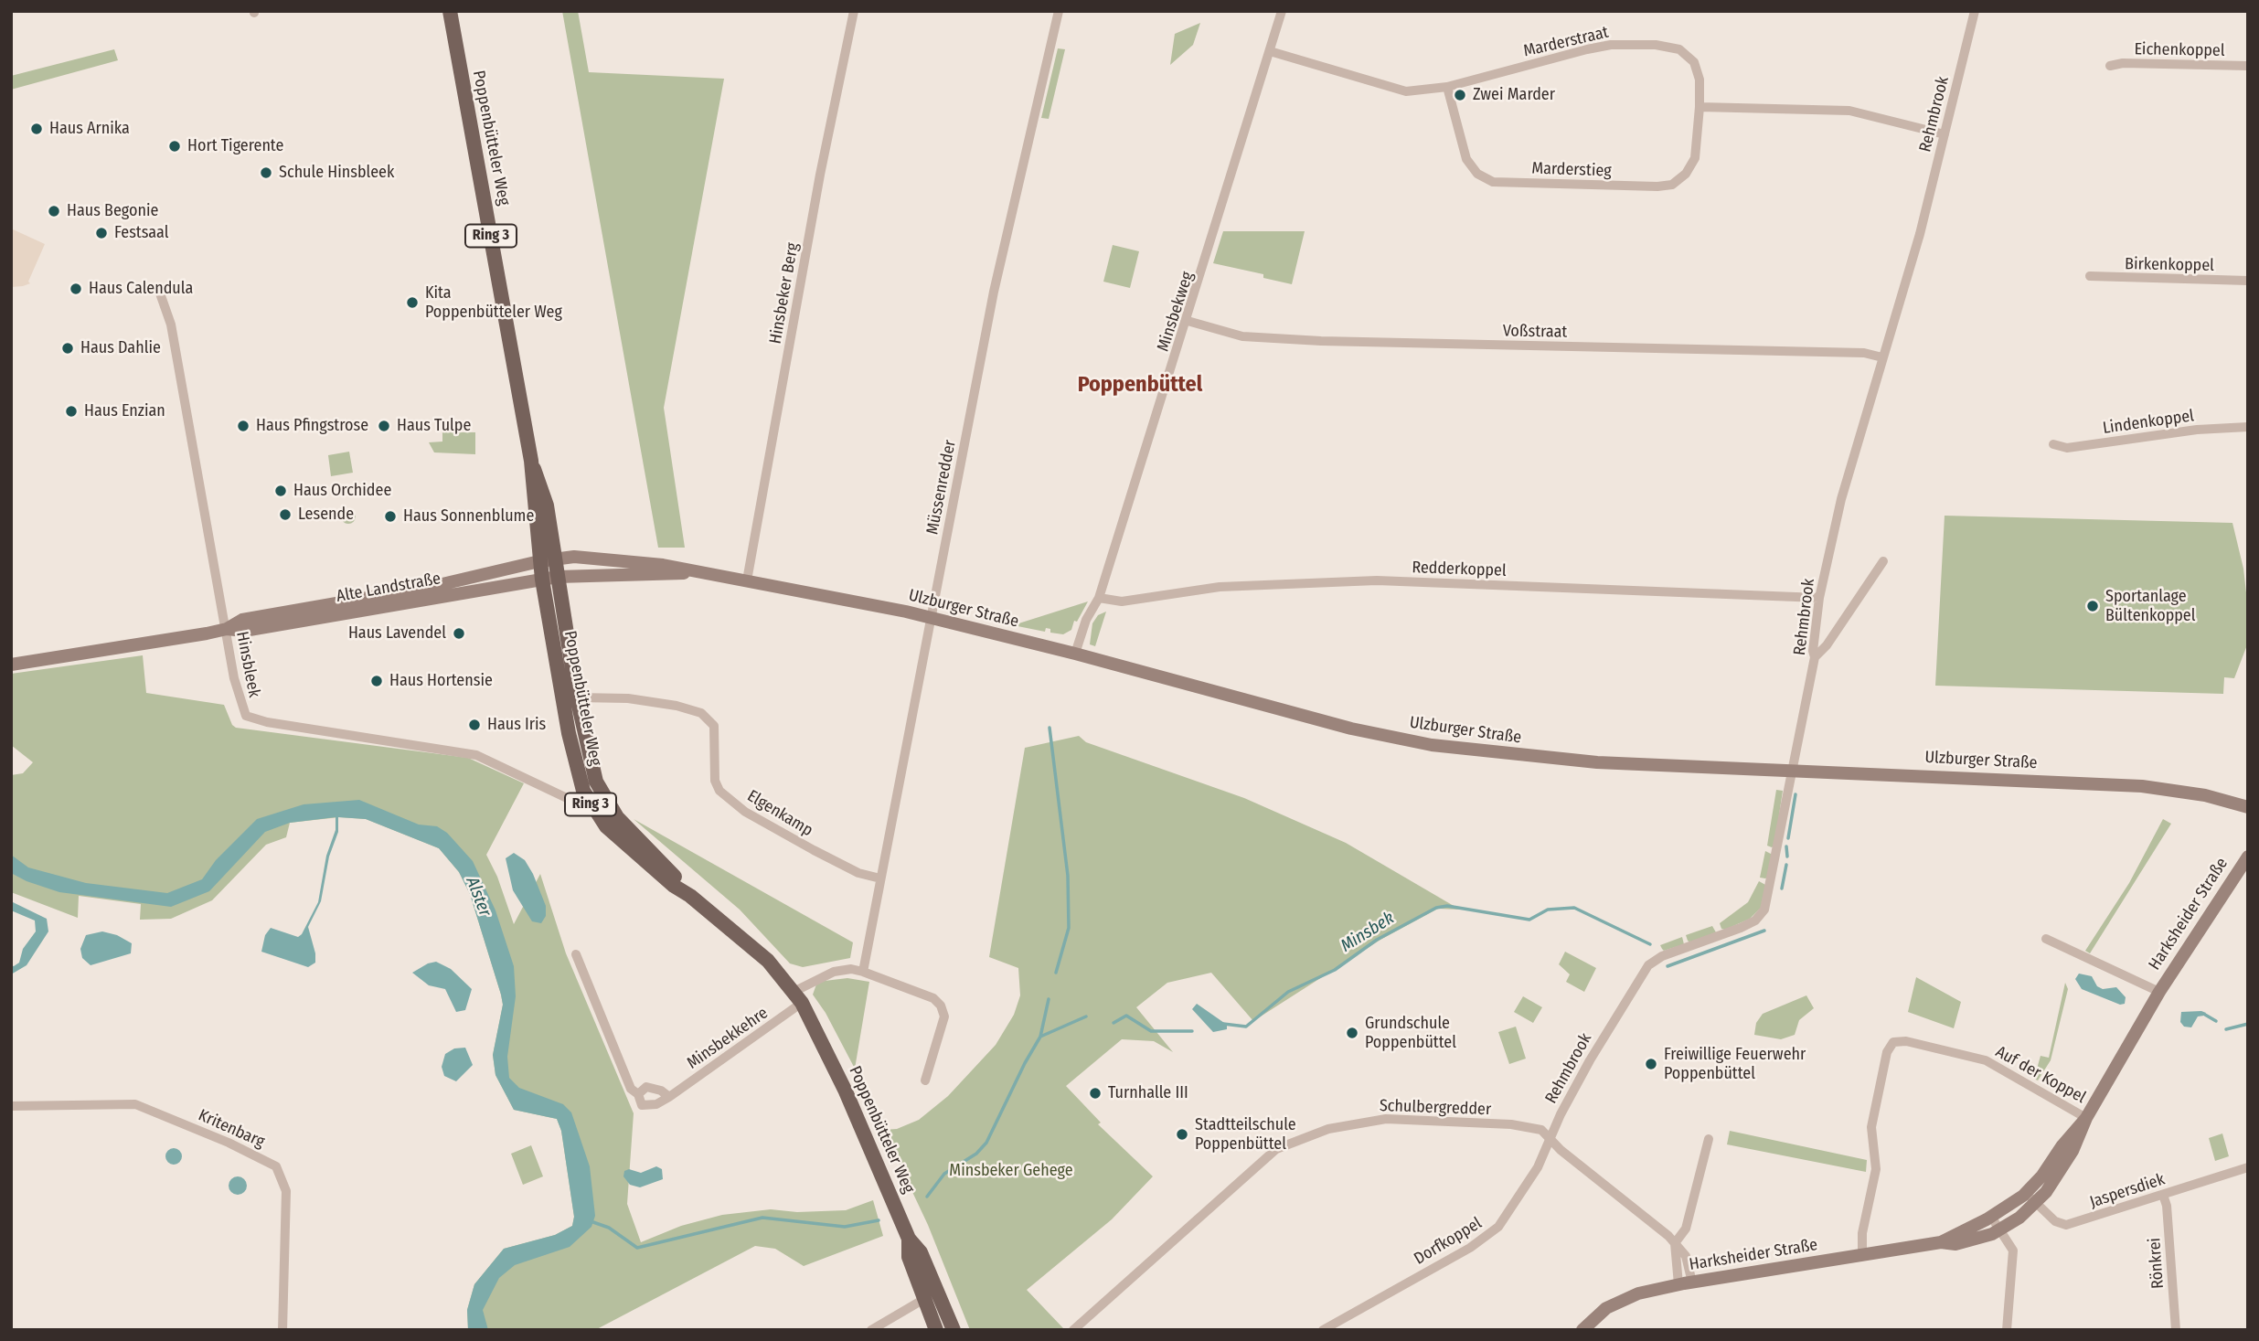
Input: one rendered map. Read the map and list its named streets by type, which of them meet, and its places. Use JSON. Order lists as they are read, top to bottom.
{
  "streets": {
    "main road": [
      "Poppenbütteler Weg",
      "Ring 3",
      "Alte Landstraße",
      "Ulzburger Straße",
      "Harksheider Straße"
    ],
    "street": [
      "Marderstraat",
      "Eichenkoppel",
      "Rehmbrook",
      "Marderstieg",
      "Birkenkoppel",
      "Hinsbeker Berg",
      "Minsbekweg",
      "Voßstraat",
      "Lindenkoppel",
      "Müssenredder",
      "Redderkoppel",
      "Hinsbleek",
      "Elgenkamp",
      "Minsbekkehre",
      "Auf der Koppel",
      "Schulbergredder",
      "Kritenbarg",
      "Jaspersdiek",
      "Dorfkoppel",
      "Rönkrei"
    ]
  },
  "crossings": [
    ["Marderstraat", "Marderstieg"],
    ["Marderstraat", "Minsbekweg"],
    ["Rehmbrook", "Voßstraat"],
    ["Rehmbrook", "Redderkoppel"],
    ["Rehmbrook", "Ulzburger Straße"],
    ["Rehmbrook", "Schulbergredder"],
    ["Rehmbrook", "Dorfkoppel"],
    ["Poppenbütteler Weg", "Alte Landstraße"],
    ["Poppenbütteler Weg", "Ulzburger Straße"],
    ["Poppenbütteler Weg", "Elgenkamp"],
    ["Poppenbütteler Weg", "Minsbekkehre"],
    ["Hinsbeker Berg", "Ulzburger Straße"],
    ["Minsbekweg", "Voßstraat"],
    ["Minsbekweg", "Redderkoppel"],
    ["Minsbekweg", "Ulzburger Straße"],
    ["Müssenredder", "Ulzburger Straße"],
    ["Müssenredder", "Elgenkamp"],
    ["Alte Landstraße", "Ulzburger Straße"],
    ["Alte Landstraße", "Hinsbleek"],
    ["Harksheider Straße", "Auf der Koppel"],
    ["Harksheider Straße", "Schulbergredder"],
    ["Harksheider Straße", "Jaspersdiek"],
    ["Schulbergredder", "Dorfkoppel"],
    ["Jaspersdiek", "Rönkrei"]
  ],
  "districts": ["Poppenbüttel"],
  "water": ["Alster", "Minsbek"],
  "parks": ["Minsbeker Gehege"],
  "places": [
    "Zwei Marder",
    "Haus Arnika",
    "Hort Tigerente",
    "Schule Hinsbleek",
    "Haus Begonie",
    "Festsaal",
    "Haus Calendula",
    "Kita Poppenbütteler Weg",
    "Haus Dahlie",
    "Haus Enzian",
    "Haus Pfingstrose",
    "Haus Tulpe",
    "Haus Orchidee",
    "Lesende",
    "Haus Sonnenblume",
    "Sportanlage Bültenkoppel",
    "Haus Lavendel",
    "Haus Hortensie",
    "Haus Iris",
    "Grundschule Poppenbüttel",
    "Freiwillige Feuerwehr Poppenbüttel",
    "Turnhalle III",
    "Stadtteilschule Poppenbüttel"
  ]
}
